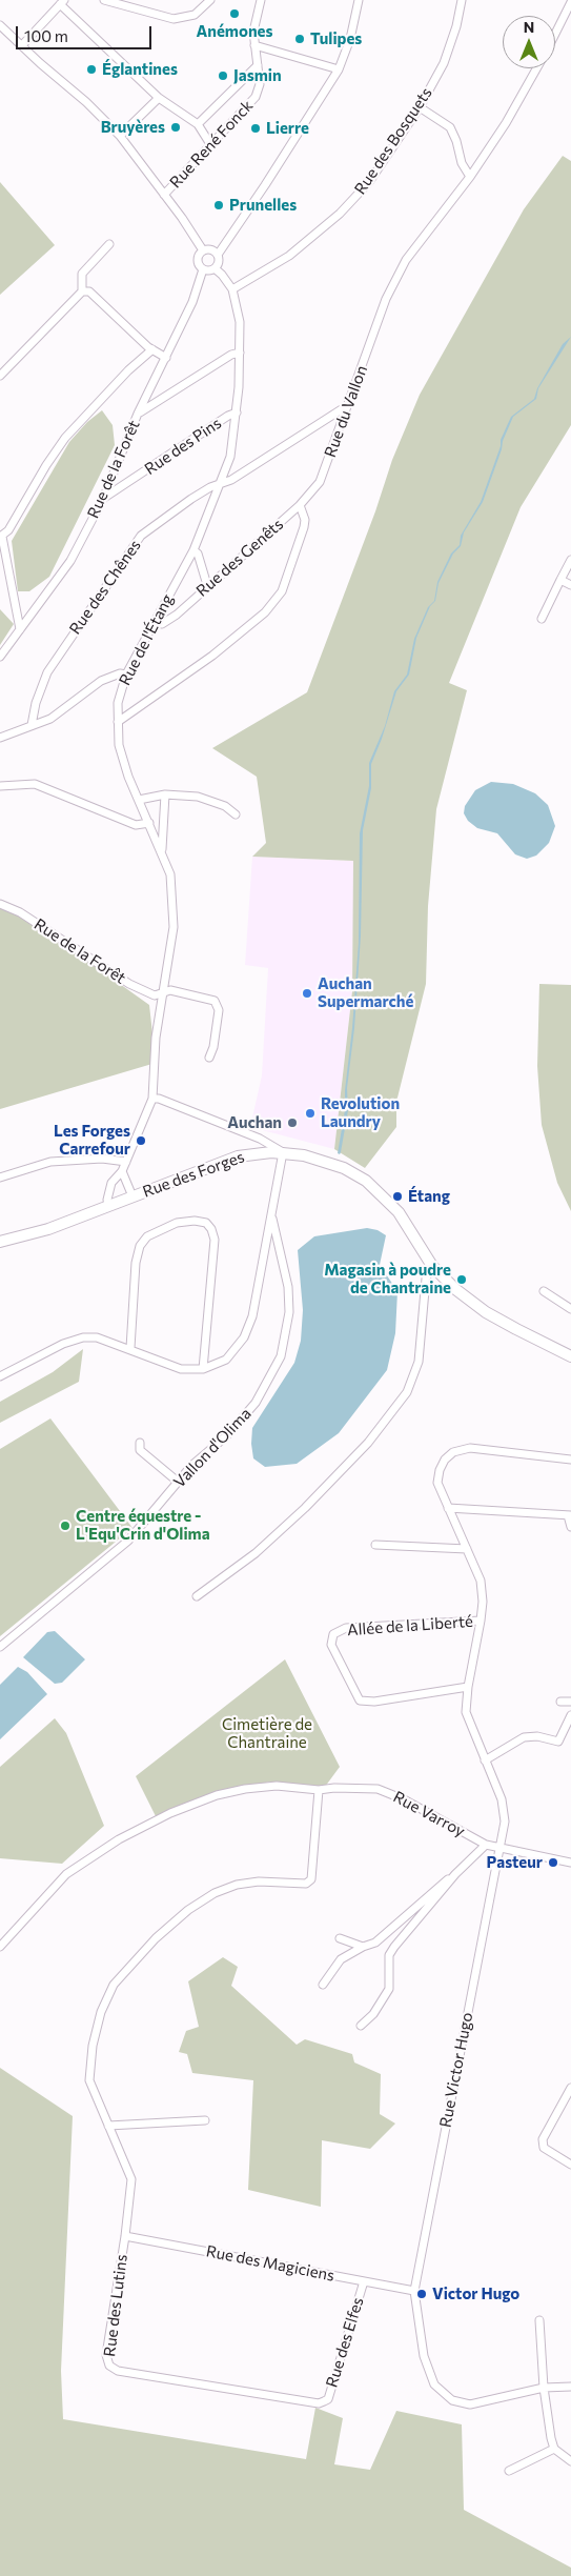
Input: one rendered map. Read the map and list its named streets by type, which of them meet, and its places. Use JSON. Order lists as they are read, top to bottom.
{
  "streets": {
    "main road": ["Rue des Forges"],
    "street": [
      "Rue des Bosquets",
      "Rue René Fonck",
      "Rue du Vallon",
      "Rue des Pins",
      "Rue de la Forêt",
      "Rue des Genêts",
      "Rue des Chênes",
      "Rue de l'Étang",
      "Vallon d'Olima",
      "Allée de la Liberté",
      "Rue Varroy",
      "Rue Victor Hugo",
      "Rue des Magiciens",
      "Rue des Lutins",
      "Rue des Elfes"
    ]
  },
  "crossings": [
    ["Rue des Bosquets", "Rue de l'Étang"],
    ["Rue du Vallon", "Rue des Genêts"],
    ["Rue du Vallon", "Rue des Chênes"],
    ["Rue des Pins", "Rue de la Forêt"],
    ["Rue des Pins", "Rue de l'Étang"],
    ["Rue de la Forêt", "Rue de l'Étang"],
    ["Rue des Genêts", "Rue de l'Étang"],
    ["Rue des Chênes", "Rue de l'Étang"],
    ["Rue de l'Étang", "Rue des Forges"],
    ["Rue des Forges", "Vallon d'Olima"],
    ["Allée de la Liberté", "Rue Victor Hugo"],
    ["Rue Varroy", "Rue Victor Hugo"],
    ["Rue Varroy", "Rue des Lutins"],
    ["Rue Victor Hugo", "Rue des Magiciens"],
    ["Rue des Magiciens", "Rue des Lutins"],
    ["Rue des Magiciens", "Rue des Elfes"],
    ["Rue des Lutins", "Rue des Elfes"]
  ],
  "parks": ["Cimetière de Chantraine"],
  "places": [
    "Anémones",
    "Tulipes",
    "Églantines",
    "Jasmin",
    "Bruyères",
    "Lierre",
    "Prunelles",
    "Auchan Supermarché",
    "Revolution Laundry",
    "Auchan",
    "Les Forges Carrefour",
    "Étang",
    "Magasin à poudre de Chantraine",
    "Centre équestre - L'Equ'Crin d'Olima",
    "Pasteur",
    "Victor Hugo"
  ],
  "scale_bar": "100 m",
  "north": "top"
}
